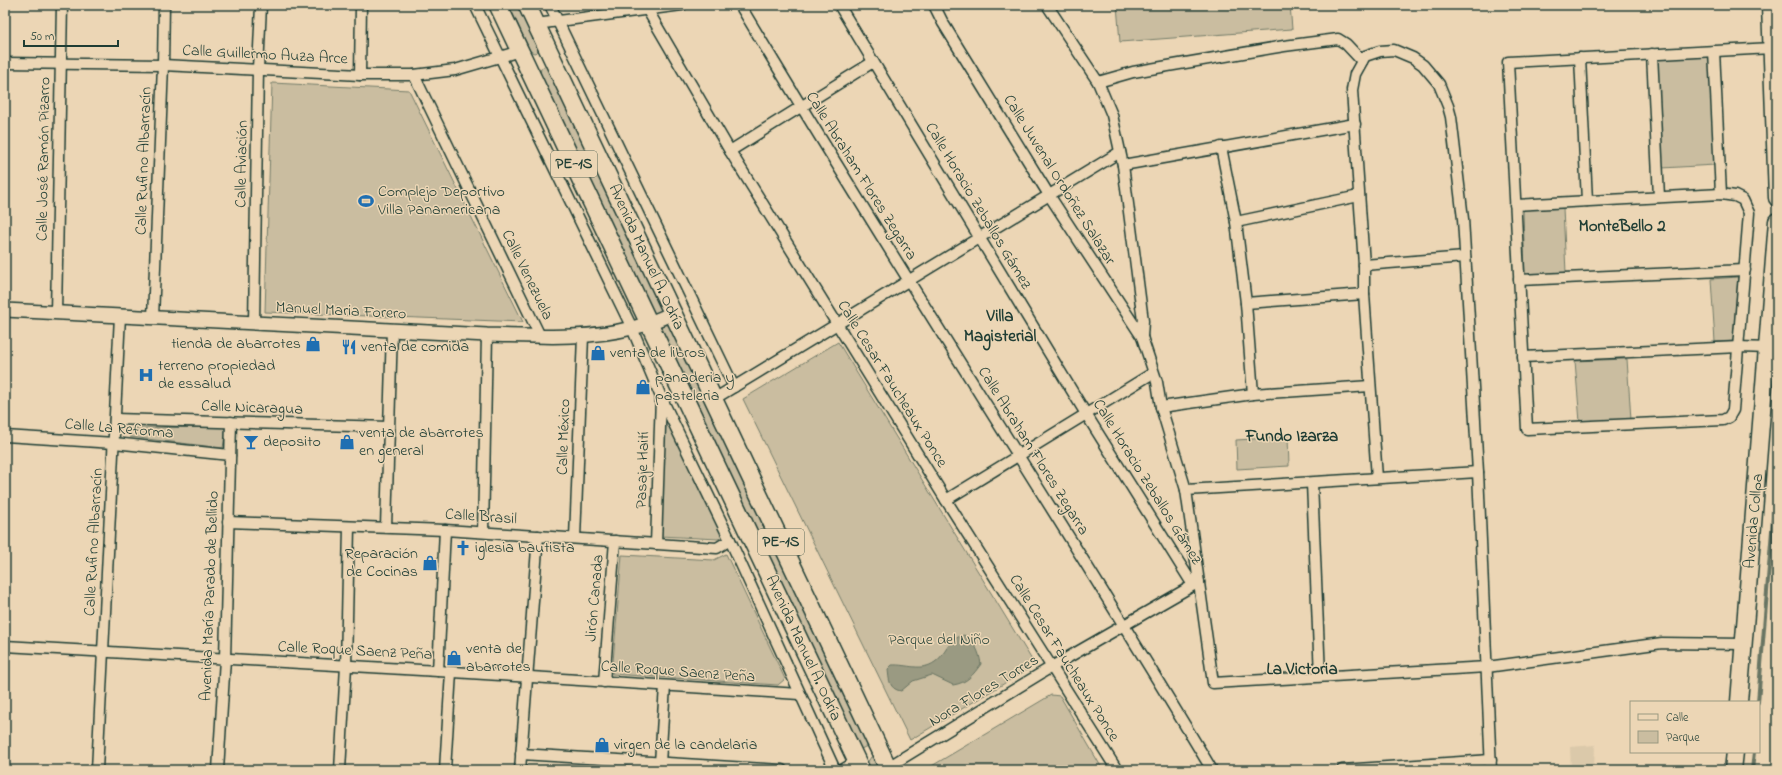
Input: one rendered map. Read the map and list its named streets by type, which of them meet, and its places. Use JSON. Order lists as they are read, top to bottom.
{
  "streets": {
    "highway": ["PE-1S", "Avenida Manuel A. Odría"],
    "main road": ["Avenida Collpa"],
    "street": [
      "Calle Guillermo Auza Arce",
      "Calle José Ramón Pizarro",
      "Calle Rufino Albarracín",
      "Calle Aviación",
      "Calle Abraham Flores Zegarra",
      "Calle Juvenal Ordoñez Salazar",
      "Calle Horacio Zeballos Gámez",
      "Calle Venezuela",
      "Manuel Maria Forero",
      "Calle Cesar Faucheaux Ponce",
      "Calle Nicaragua",
      "Calle La Reforma",
      "Calle México",
      "Pasaje Haití",
      "Calle Brasil",
      "Avenida María Parado de Bellido",
      "Jirón Canada",
      "Calle Roque Saenz Peña",
      "Nora Flores Torres"
    ]
  },
  "crossings": [
    ["Calle Guillermo Auza Arce", "Calle José Ramón Pizarro"],
    ["Calle Guillermo Auza Arce", "Calle Rufino Albarracín"],
    ["Calle Guillermo Auza Arce", "Calle Aviación"],
    ["Calle Guillermo Auza Arce", "Avenida Manuel A. Odría"],
    ["Calle Guillermo Auza Arce", "Calle Venezuela"],
    ["Calle José Ramón Pizarro", "Manuel Maria Forero"],
    ["Calle Rufino Albarracín", "Manuel Maria Forero"],
    ["Calle Rufino Albarracín", "Calle Nicaragua"],
    ["Calle Rufino Albarracín", "Calle La Reforma"],
    ["Calle Rufino Albarracín", "Calle Roque Saenz Peña"],
    ["Calle Aviación", "Manuel Maria Forero"],
    ["Calle Abraham Flores Zegarra", "Nora Flores Torres"],
    ["Calle Juvenal Ordoñez Salazar", "Calle Horacio Zeballos Gámez"],
    ["Calle Juvenal Ordoñez Salazar", "Nora Flores Torres"],
    ["Calle Horacio Zeballos Gámez", "Nora Flores Torres"],
    ["Avenida Manuel A. Odría", "Manuel Maria Forero"],
    ["Avenida Manuel A. Odría", "Pasaje Haití"],
    ["Avenida Manuel A. Odría", "Calle Brasil"],
    ["Avenida Manuel A. Odría", "Calle Roque Saenz Peña"],
    ["Avenida Manuel A. Odría", "Nora Flores Torres"],
    ["Calle Venezuela", "Manuel Maria Forero"],
    ["Manuel Maria Forero", "Calle México"],
    ["Calle Cesar Faucheaux Ponce", "Nora Flores Torres"],
    ["Calle Nicaragua", "Avenida María Parado de Bellido"],
    ["Calle La Reforma", "Avenida María Parado de Bellido"],
    ["Calle México", "Calle Brasil"],
    ["Pasaje Haití", "Calle Brasil"],
    ["Calle Brasil", "Avenida María Parado de Bellido"],
    ["Calle Brasil", "Jirón Canada"],
    ["Avenida María Parado de Bellido", "Calle Roque Saenz Peña"],
    ["Jirón Canada", "Calle Roque Saenz Peña"]
  ],
  "districts": [
    "MonteBello 2",
    "Villa Magisterial",
    "Fundo Izarza",
    "La Victoria"
  ],
  "parks": ["Parque del Niño"],
  "places": {
    "sports": ["Complejo Deportivo Villa Panamericana"],
    "shop": [
      "tienda de abarrotes",
      "venta de libros",
      "panaderia y pasteleria",
      "venta de abarrotes en general",
      "Reparación de Cocinas",
      "venta de abarrotes",
      "virgen de la candelaria"
    ],
    "restaurant": ["venta de comida"],
    "hospital": ["terreno propiedad de essalud"],
    "bar": ["deposito"],
    "church": ["iglesia bautista"]
  },
  "legend": ["Calle", "Parque"],
  "scale_bar": "50 m"
}
